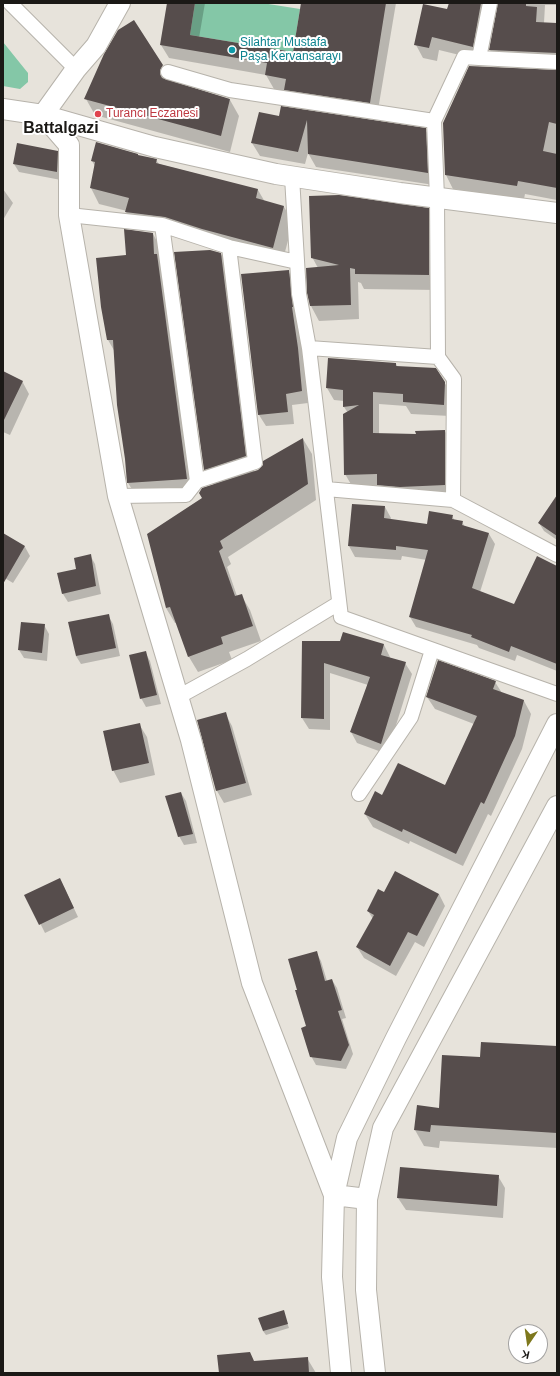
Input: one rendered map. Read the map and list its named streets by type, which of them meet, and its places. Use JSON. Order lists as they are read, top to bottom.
{
  "districts": ["Battalgazi"],
  "places": ["Silahtar Mustafa Paşa Kervansarayı", "Turancı Eczanesi"],
  "north": "bottom"
}
